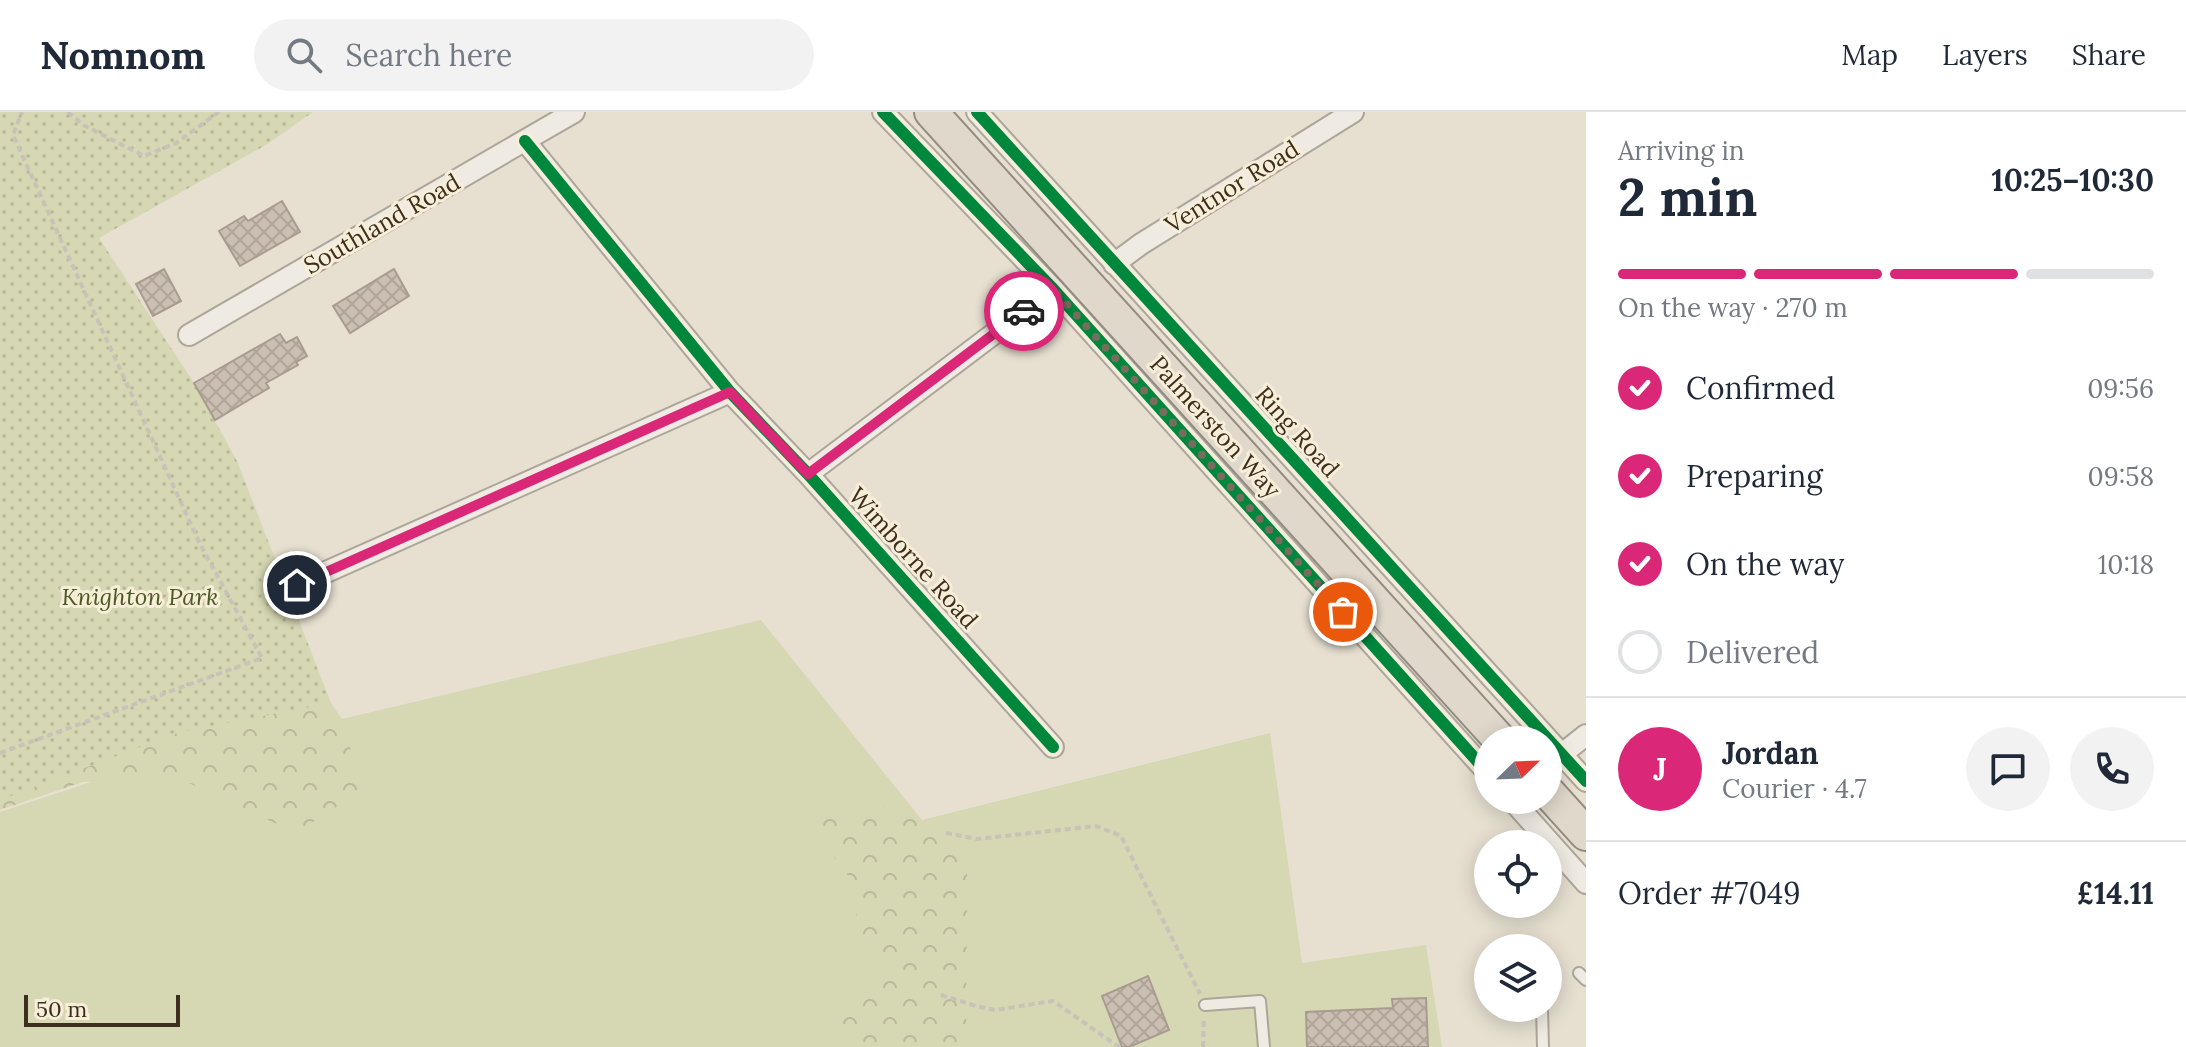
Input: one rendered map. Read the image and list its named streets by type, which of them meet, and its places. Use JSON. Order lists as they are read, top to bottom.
{
  "streets": {
    "highway": ["Palmerston Way"],
    "street": [
      "Ventnor Road",
      "Southland Road",
      "Ring Road",
      "Wimborne Road"
    ]
  },
  "crossings": [
    ["Ventnor Road", "Ring Road"],
    ["Southland Road", "Wimborne Road"]
  ],
  "parks": ["Knighton Park"],
  "scale_bar": "50 m",
  "north": "top right",
  "page": {
    "header": "Nomnom",
    "search": "Search here",
    "nav": ["Map", "Layers", "Share"],
    "heading": ["2 min", "Arriving in", "10:25–10:30"],
    "panel": [
      "Jordan",
      "Courier · 4.7",
      "Order #7049",
      "£14.11"
    ],
    "bar": "On the way · 270 m",
    "list": [
      ["Confirmed", "09:56"],
      ["Preparing", "09:58"],
      ["On the way", "10:18"],
      "Delivered"
    ],
    "round": "J",
    "scale": "50 m"
  }
}
